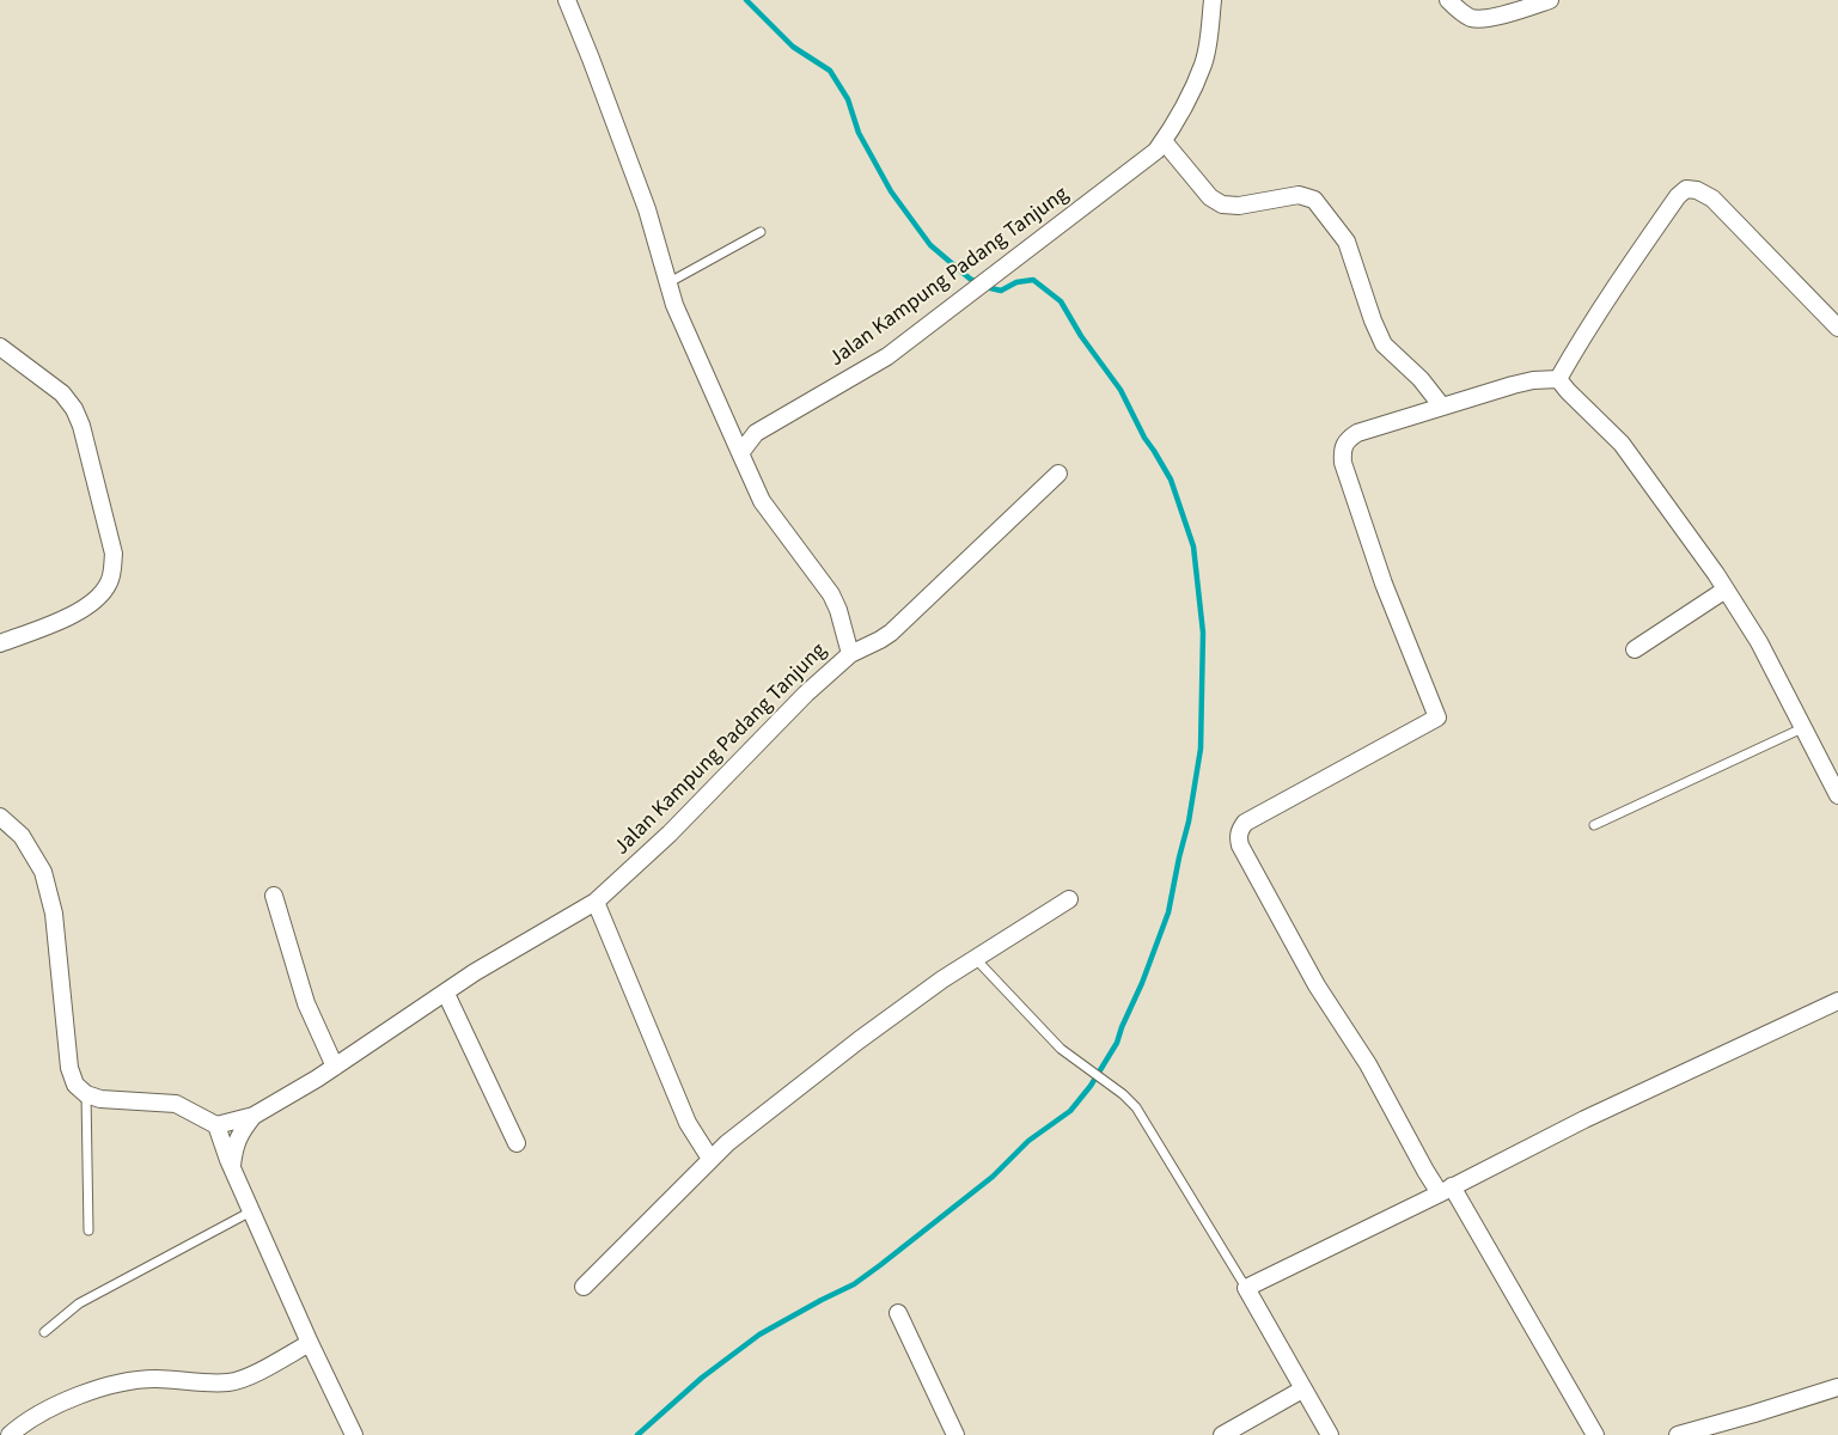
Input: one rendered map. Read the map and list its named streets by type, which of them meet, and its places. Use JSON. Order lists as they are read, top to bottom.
{
  "streets": {
    "street": ["Jalan Kampung Padang Tanjung"]
  }
}
